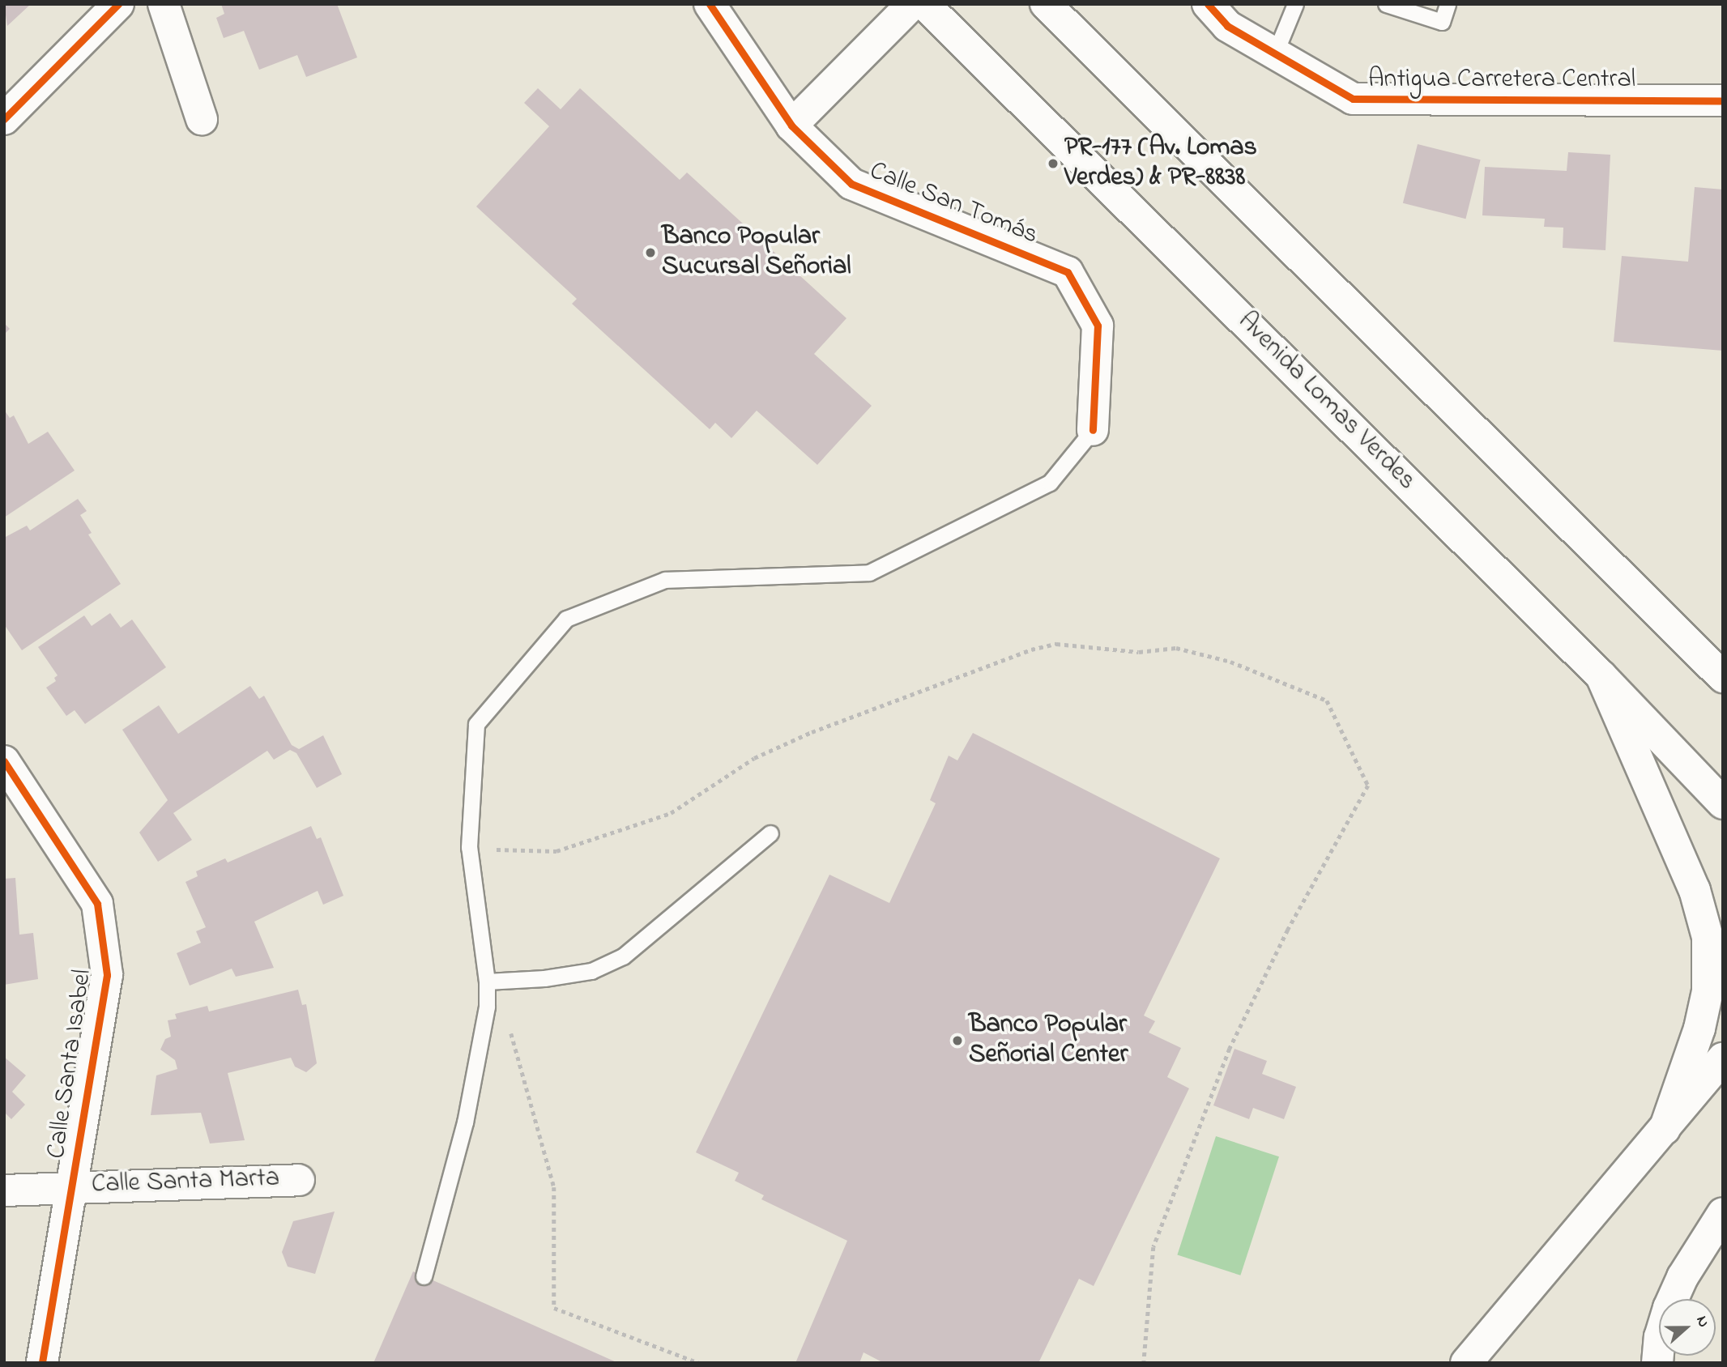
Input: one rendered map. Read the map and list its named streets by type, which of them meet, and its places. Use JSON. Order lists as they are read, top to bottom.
{
  "streets": {
    "main road": [
      "Antigua Carretera Central",
      "Calle San Tomás",
      "Avenida Lomas Verdes",
      "Calle Santa Isabel",
      "Calle Santa Marta"
    ]
  },
  "crossings": [
    ["Calle Santa Isabel", "Calle Santa Marta"]
  ],
  "places": ["PR-177 (Av. Lomas Verdes) & PR-8838", "Banco Popular Sucursal Señorial", "Banco Popular Señorial Center"],
  "north": "right"
}
